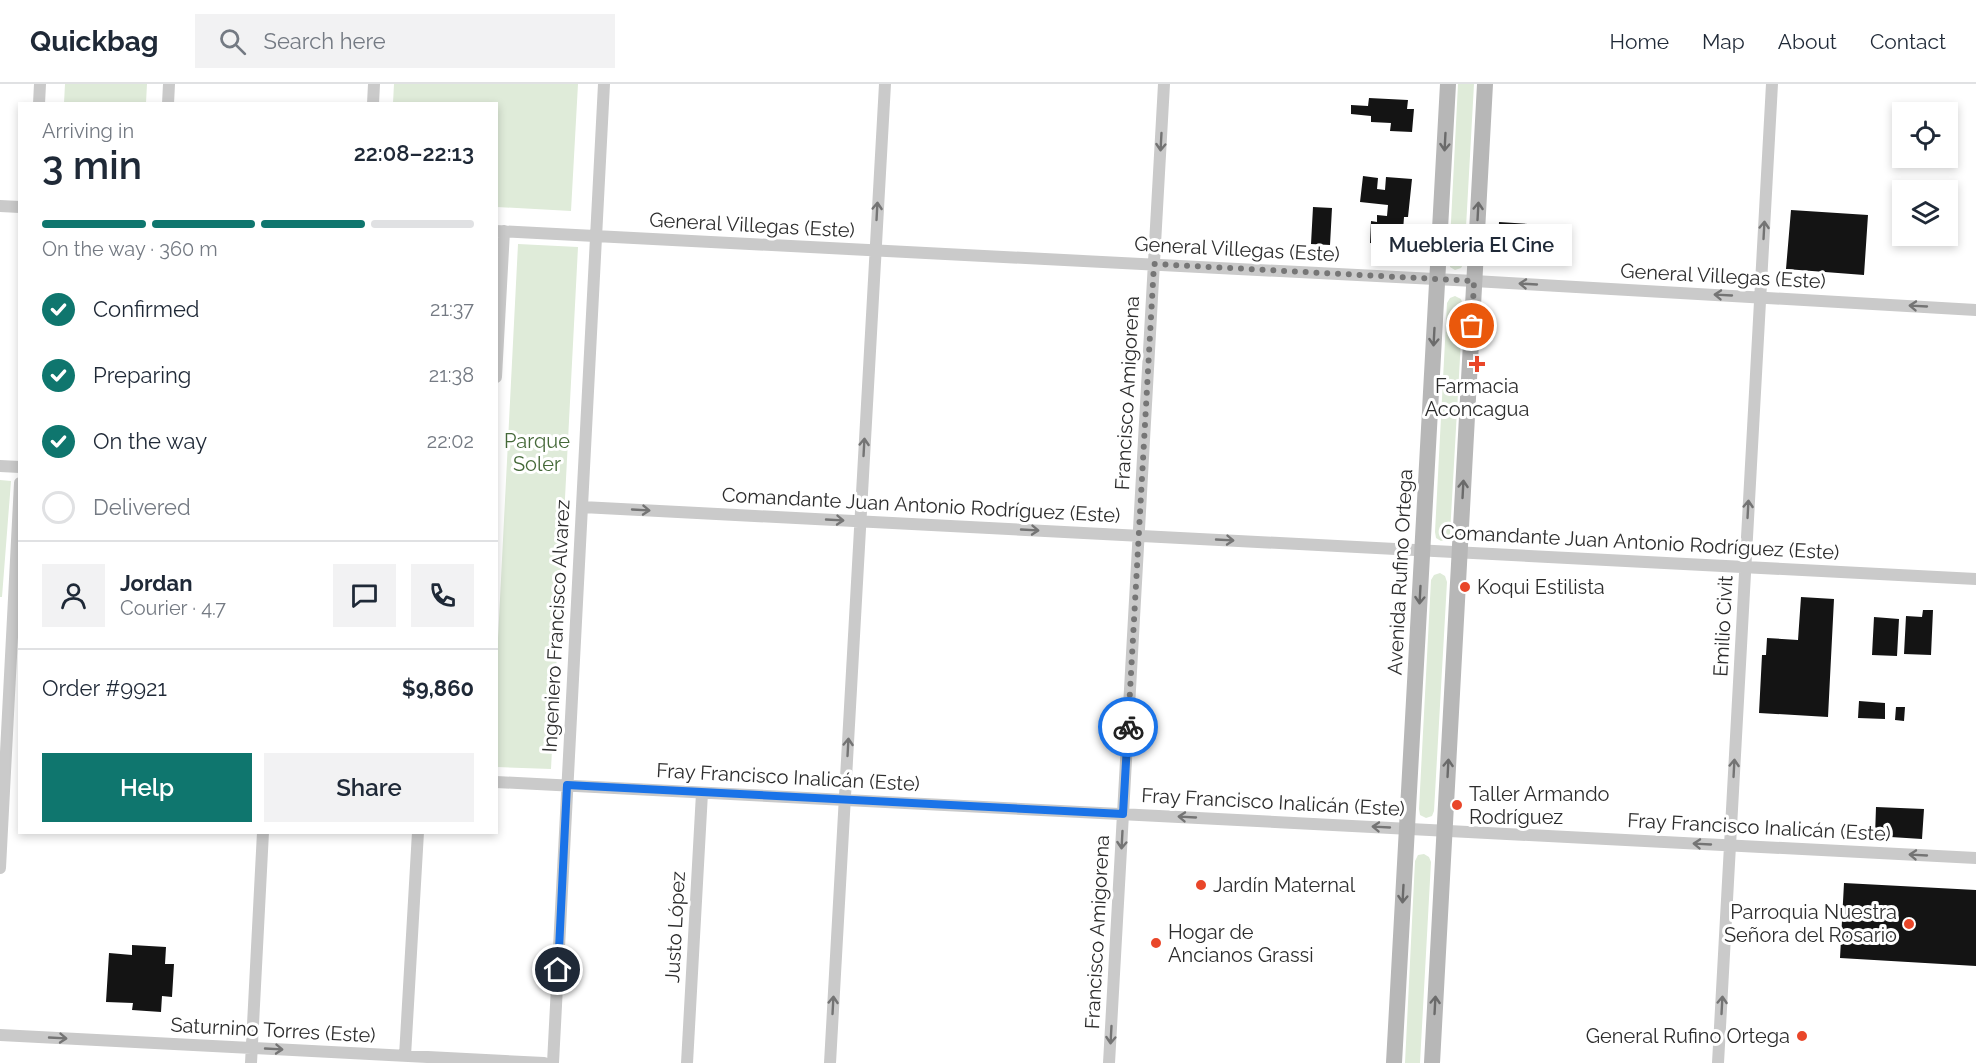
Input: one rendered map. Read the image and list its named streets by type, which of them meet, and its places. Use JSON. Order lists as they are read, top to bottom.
{
  "streets": {
    "main road": ["Avenida Rufino Ortega"],
    "street": [
      "General Villegas (Este)",
      "Francisco Amigorena",
      "Comandante Juan Antonio Rodríguez (Este)",
      "Ingeniero Francisco Alvarez",
      "Emilio Civit",
      "Fray Francisco Inalicán (Este)",
      "Justo López",
      "Saturnino Torres (Este)"
    ]
  },
  "crossings": [
    ["General Villegas (Este)", "Francisco Amigorena"],
    ["General Villegas (Este)", "Avenida Rufino Ortega"],
    ["General Villegas (Este)", "Ingeniero Francisco Alvarez"],
    ["General Villegas (Este)", "Emilio Civit"],
    ["Francisco Amigorena", "Comandante Juan Antonio Rodríguez (Este)"],
    ["Francisco Amigorena", "Fray Francisco Inalicán (Este)"],
    ["Comandante Juan Antonio Rodríguez (Este)", "Avenida Rufino Ortega"],
    ["Comandante Juan Antonio Rodríguez (Este)", "Ingeniero Francisco Alvarez"],
    ["Comandante Juan Antonio Rodríguez (Este)", "Emilio Civit"],
    ["Avenida Rufino Ortega", "Fray Francisco Inalicán (Este)"],
    ["Ingeniero Francisco Alvarez", "Fray Francisco Inalicán (Este)"],
    ["Emilio Civit", "Fray Francisco Inalicán (Este)"],
    ["Fray Francisco Inalicán (Este)", "Justo López"]
  ],
  "one_way": [
    "Francisco Amigorena",
    "Comandante Juan Antonio Rodríguez (Este)",
    "Emilio Civit",
    "Fray Francisco Inalicán (Este)",
    "Saturnino Torres (Este)"
  ],
  "parks": ["Parque Soler"],
  "places": {
    "other": [
      "Muebleria El Cine",
      "Koqui Estilista",
      "Taller Armando Rodríguez",
      "Jardín Maternal",
      "Parroquia Nuestra Señora del Rosario",
      "Hogar de Ancianos Grassi",
      "General Rufino Ortega"
    ],
    "health": ["Farmacia Aconcagua"]
  },
  "page": {
    "header": "Quickbag",
    "search": "Search here",
    "nav": [
      "Home",
      "Map",
      "About",
      "Contact"
    ],
    "heading": ["3 min", "Arriving in", "22:08–22:13"],
    "panel": [
      "Jordan",
      "Courier · 4.7",
      "Order #9921",
      "$9,860"
    ],
    "bar": "On the way · 360 m",
    "bubble": "Muebleria El Cine",
    "list": [
      ["Confirmed", "21:37"],
      ["Preparing", "21:38"],
      ["On the way", "22:02"],
      "Delivered"
    ],
    "buttons": ["Help", "Share"]
  }
}
